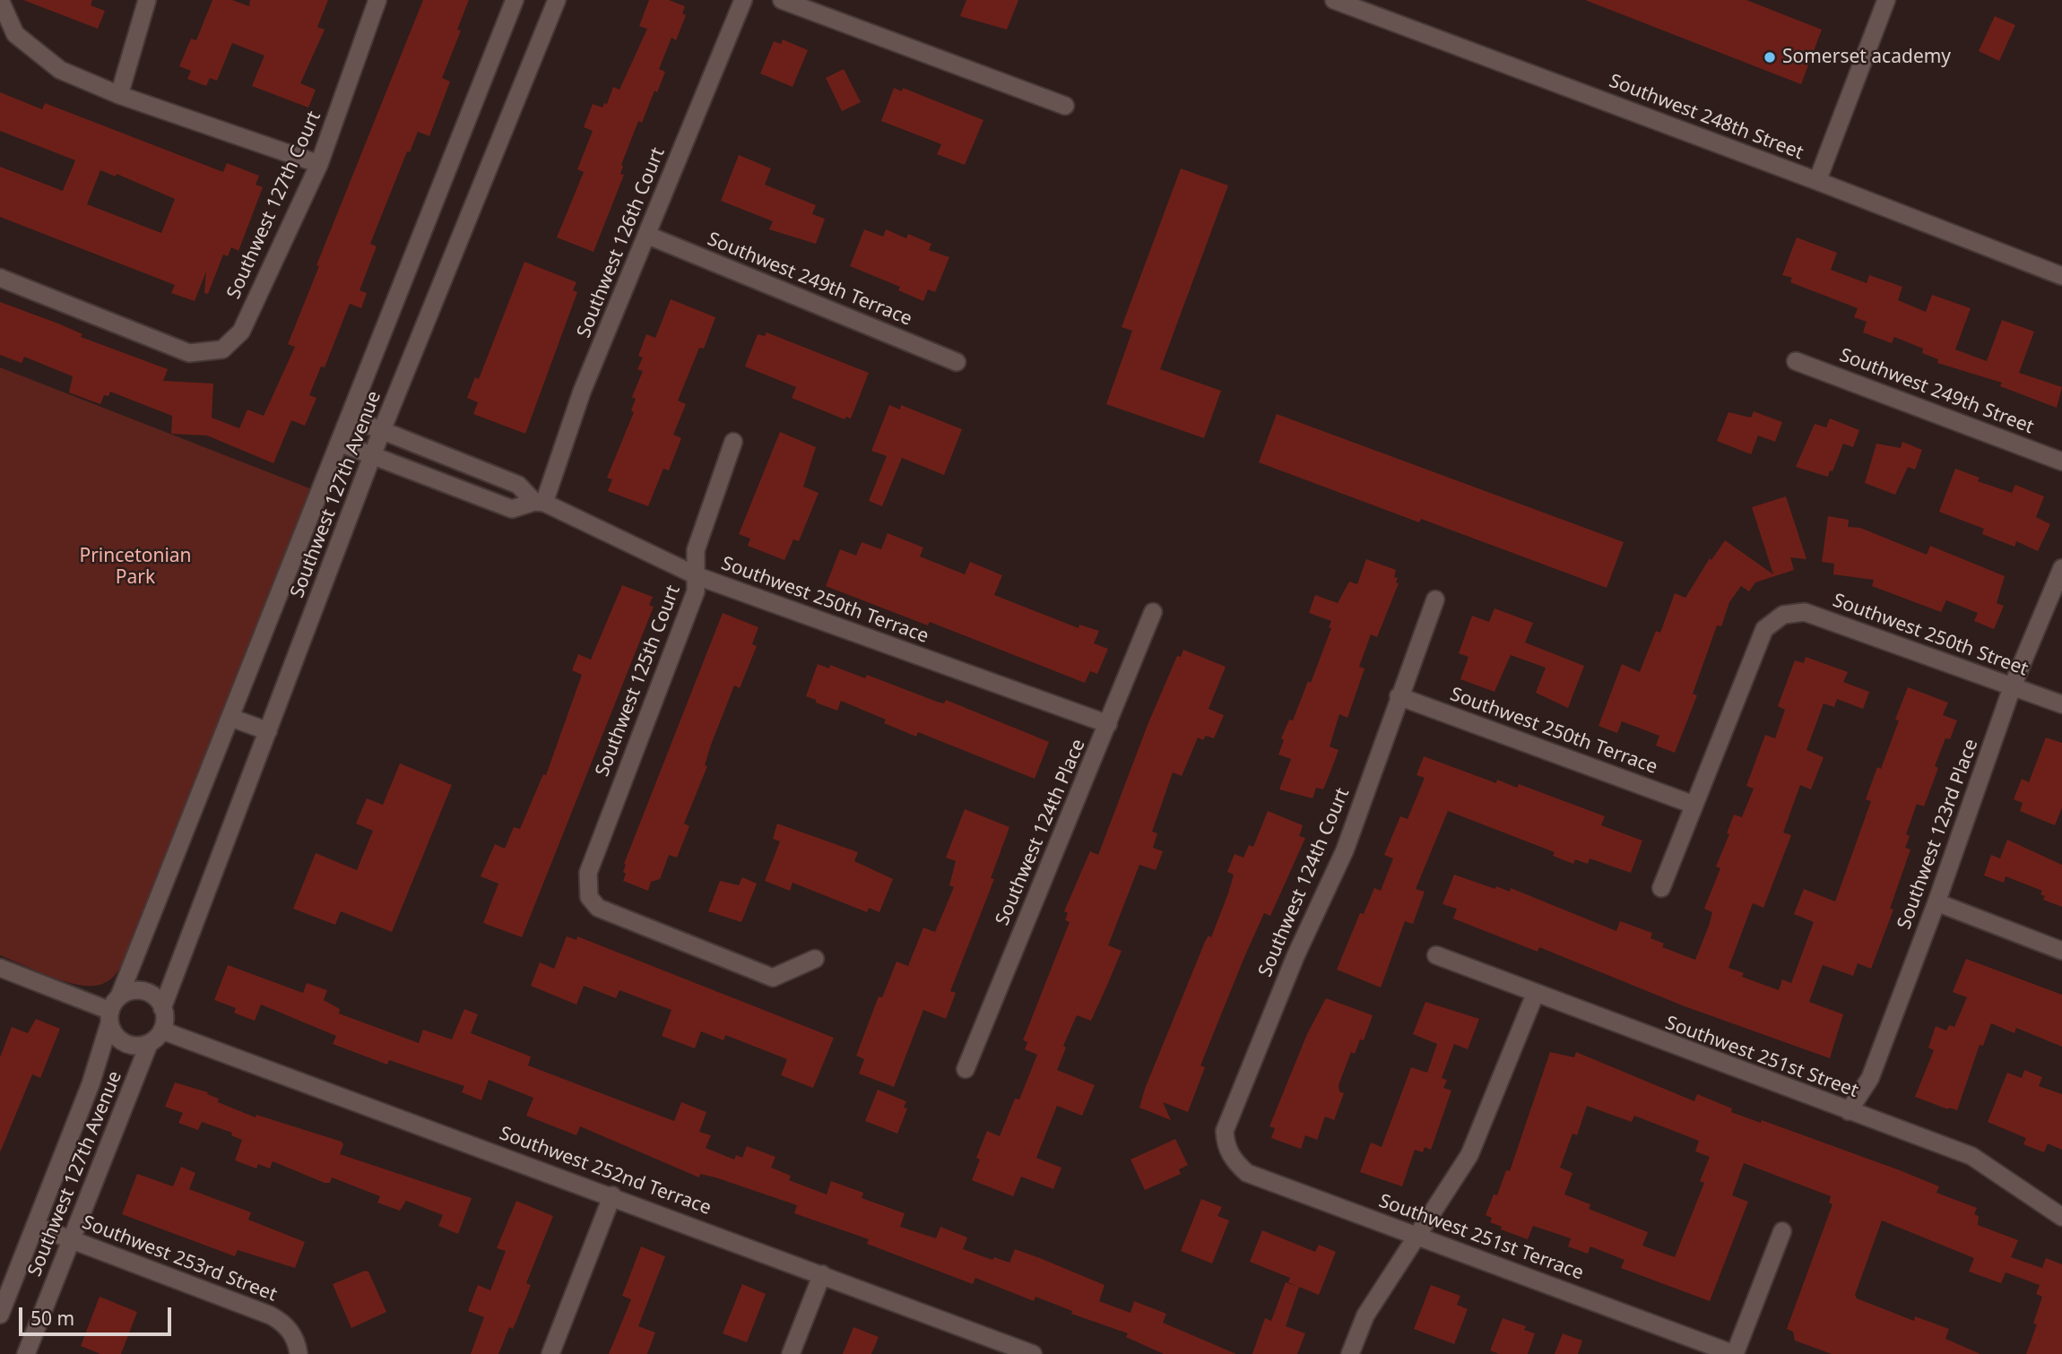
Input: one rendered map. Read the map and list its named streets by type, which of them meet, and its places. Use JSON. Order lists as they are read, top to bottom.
{
  "streets": {
    "street": [
      "Southwest 248th Street",
      "Southwest 127th Court",
      "Southwest 126th Court",
      "Southwest 249th Terrace",
      "Southwest 249th Street",
      "Southwest 127th Avenue",
      "Southwest 250th Terrace",
      "Southwest 250th Street",
      "Southwest 125th Court",
      "Southwest 124th Place",
      "Southwest 123rd Place",
      "Southwest 124th Court",
      "Southwest 251st Street",
      "Southwest 252nd Terrace",
      "Southwest 251st Terrace",
      "Southwest 253rd Street"
    ]
  },
  "crossings": [
    ["Southwest 126th Court", "Southwest 249th Terrace"],
    ["Southwest 126th Court", "Southwest 250th Terrace"],
    ["Southwest 127th Avenue", "Southwest 250th Terrace"],
    ["Southwest 127th Avenue", "Southwest 252nd Terrace"],
    ["Southwest 127th Avenue", "Southwest 253rd Street"],
    ["Southwest 250th Terrace", "Southwest 250th Street"],
    ["Southwest 250th Terrace", "Southwest 125th Court"],
    ["Southwest 250th Terrace", "Southwest 124th Place"],
    ["Southwest 250th Terrace", "Southwest 124th Court"],
    ["Southwest 250th Street", "Southwest 123rd Place"],
    ["Southwest 123rd Place", "Southwest 251st Street"],
    ["Southwest 124th Court", "Southwest 251st Terrace"]
  ],
  "parks": ["Princetonian Park"],
  "places": ["Somerset academy"],
  "scale_bar": "50 m"
}
